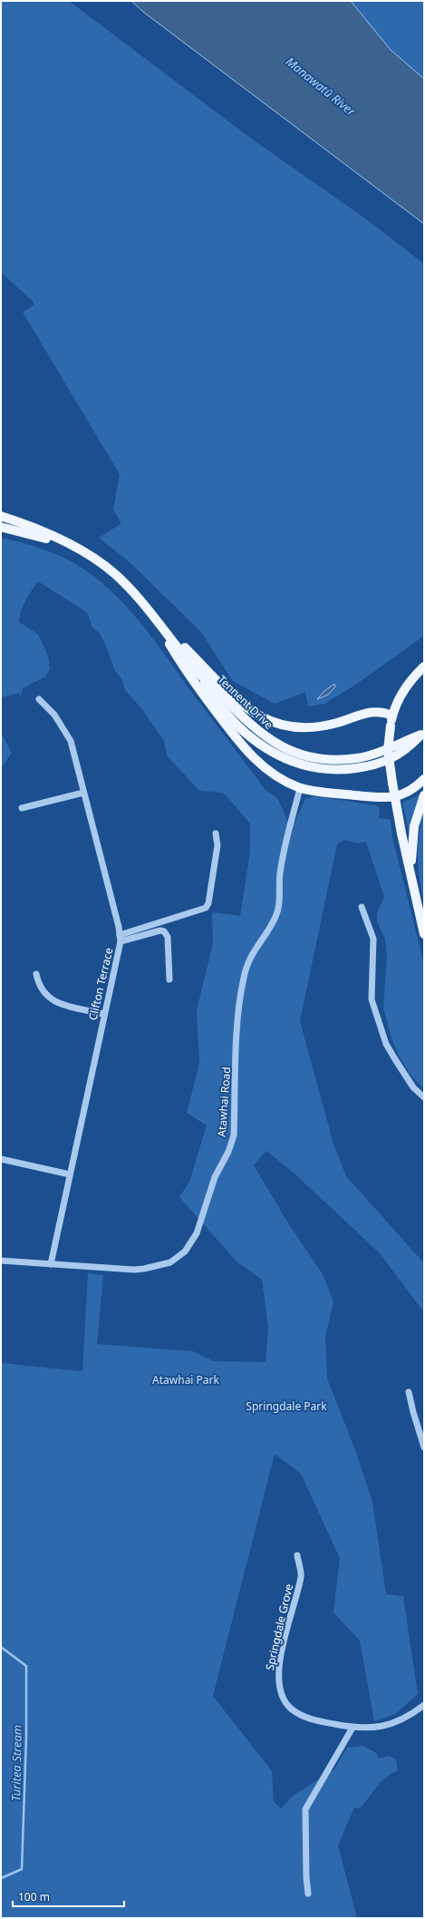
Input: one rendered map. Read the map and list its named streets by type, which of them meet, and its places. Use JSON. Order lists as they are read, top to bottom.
{
  "streets": {
    "main road": ["Tennent Drive"],
    "street": ["Clifton Terrace", "Atawhai Road", "Springdale Grove"]
  },
  "crossings": [
    ["Clifton Terrace", "Atawhai Road"]
  ],
  "water": ["Manawatū River", "Turitea Stream"],
  "parks": ["Atawhai Park", "Springdale Park"],
  "scale_bar": "100 m"
}
